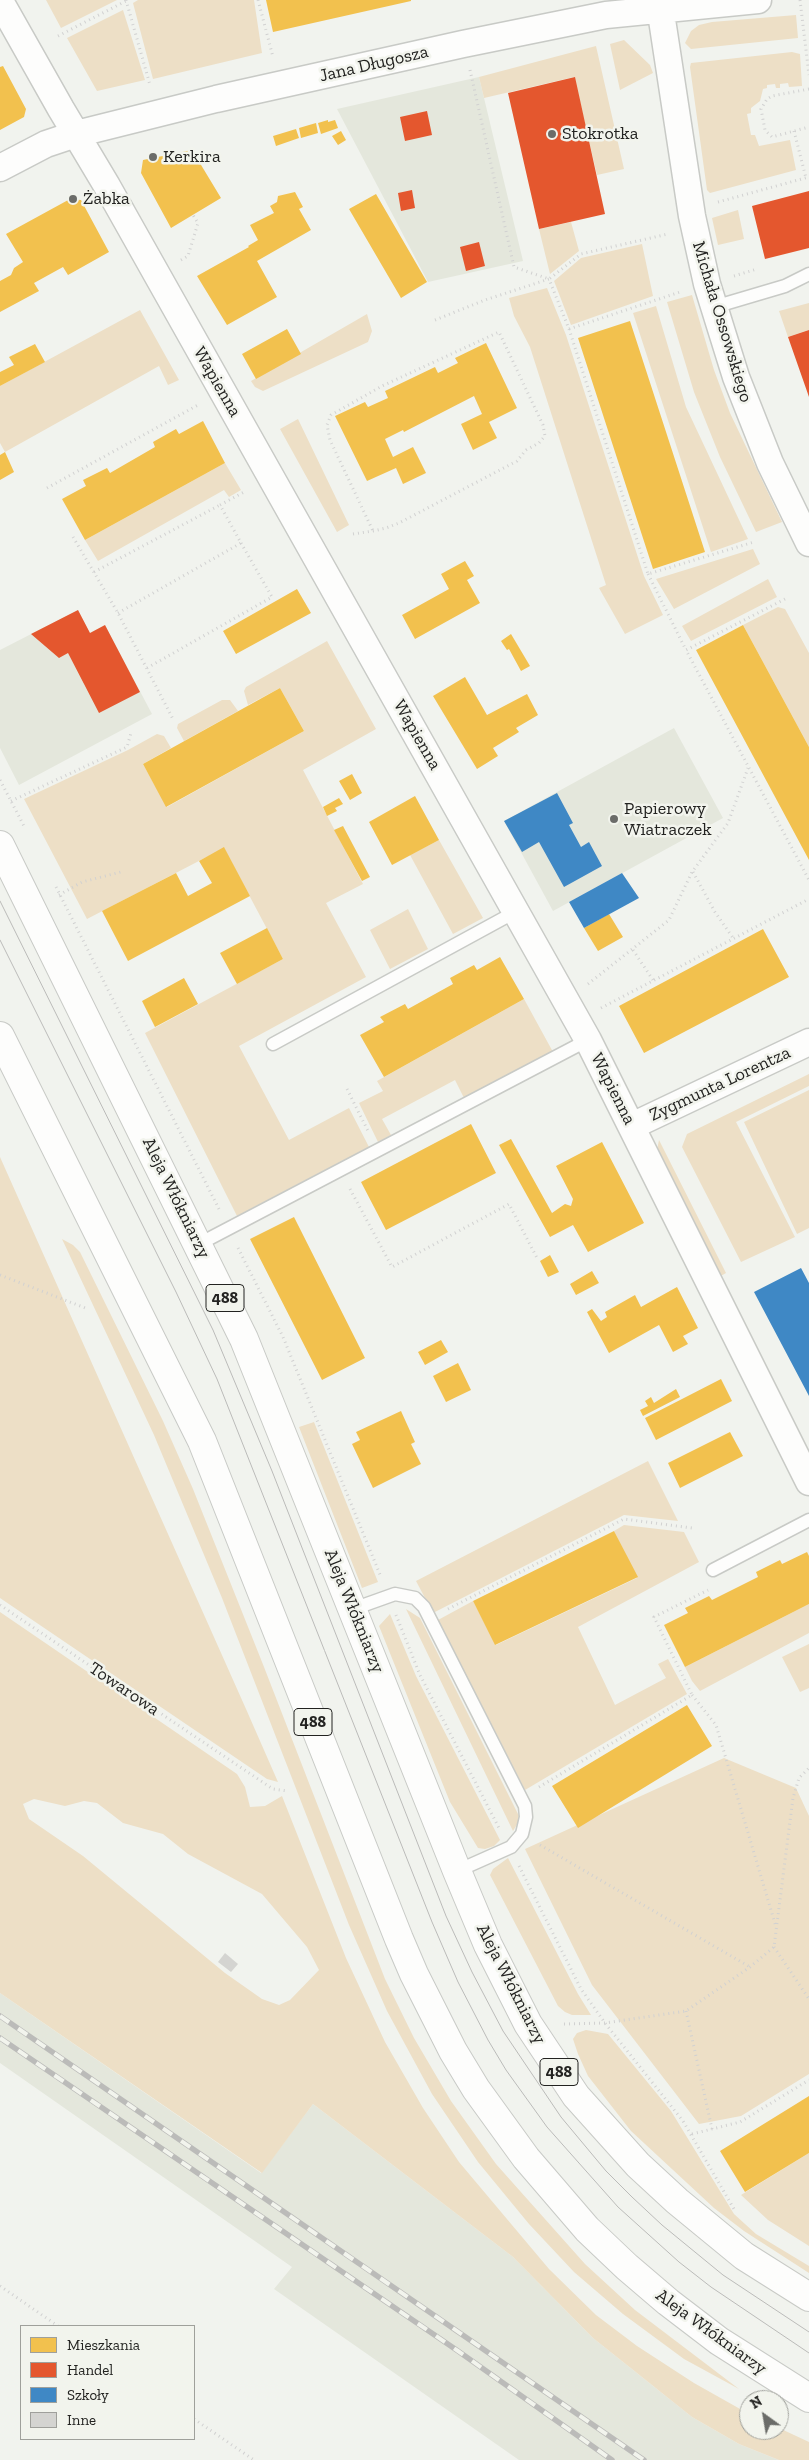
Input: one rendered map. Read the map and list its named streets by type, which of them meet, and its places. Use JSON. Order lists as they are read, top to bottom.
{
  "streets": {
    "main road": ["Aleja Włókniarzy", "488"],
    "street": [
      "Jana Długosza",
      "Michała Ossowskiego",
      "Wapienna",
      "Zygmunta Lorentza"
    ],
    "path": ["Towarowa"]
  },
  "crossings": [
    ["Jana Długosza", "Michała Ossowskiego"],
    ["Jana Długosza", "Wapienna"],
    ["Wapienna", "Zygmunta Lorentza"]
  ],
  "places": [
    "Stokrotka",
    "Kerkira",
    "Żabka",
    "Papierowy Wiatraczek"
  ],
  "legend": [
    "Mieszkania",
    "Handel",
    "Szkoły",
    "Inne"
  ],
  "north": "top left"
}
